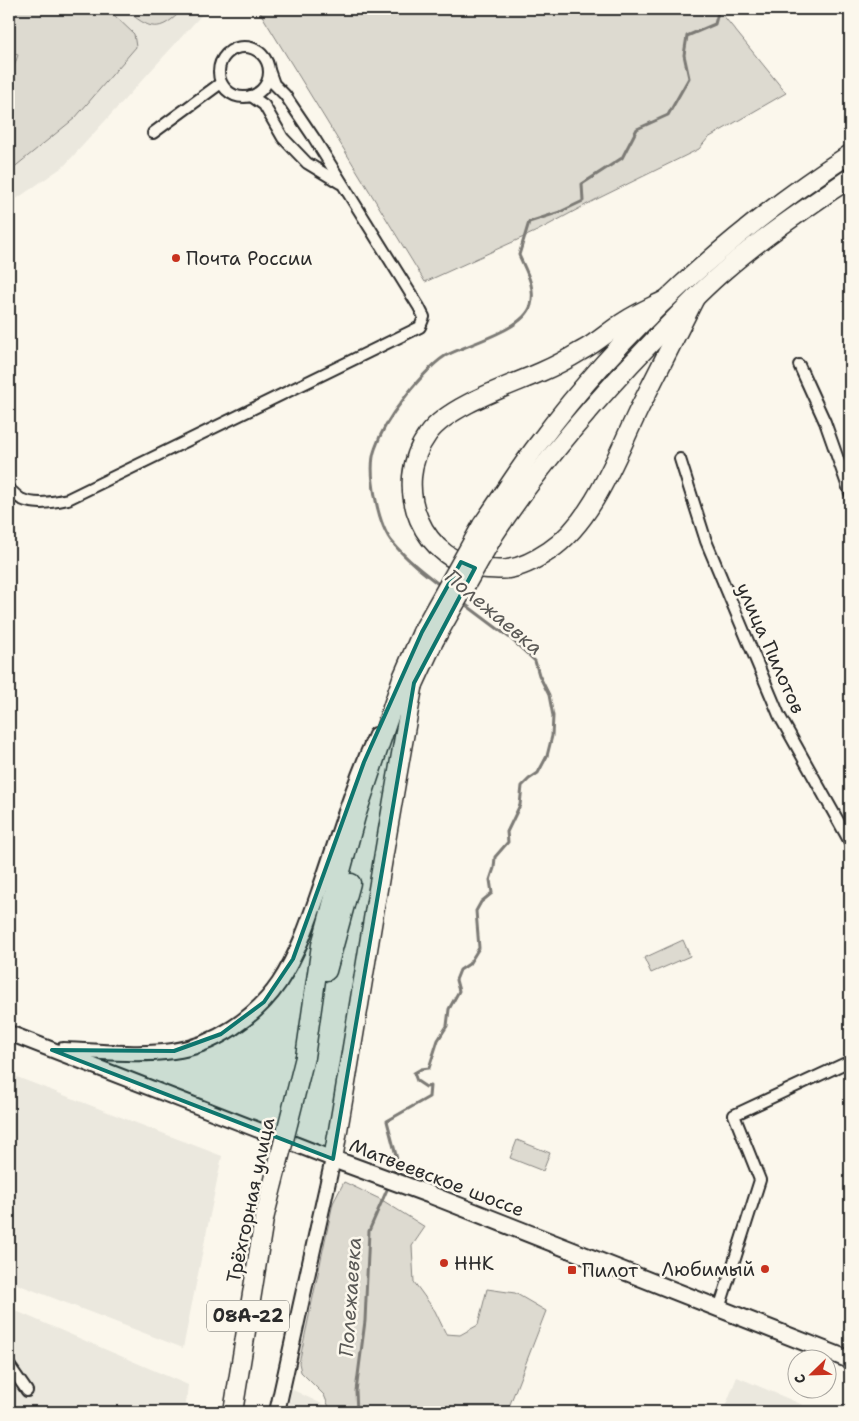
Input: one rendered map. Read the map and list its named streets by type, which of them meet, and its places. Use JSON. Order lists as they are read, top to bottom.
{
  "streets": {
    "highway": ["Трёхгорная улица", "08А-22"],
    "main road": ["Матвеевское шоссе"],
    "street": ["улица Пилотов"]
  },
  "water": ["Полежаевка"],
  "places": {
    "other": ["Почта России", "ННК", "Любимый"],
    "transit": ["Пилот"]
  },
  "north": "bottom left"
}
